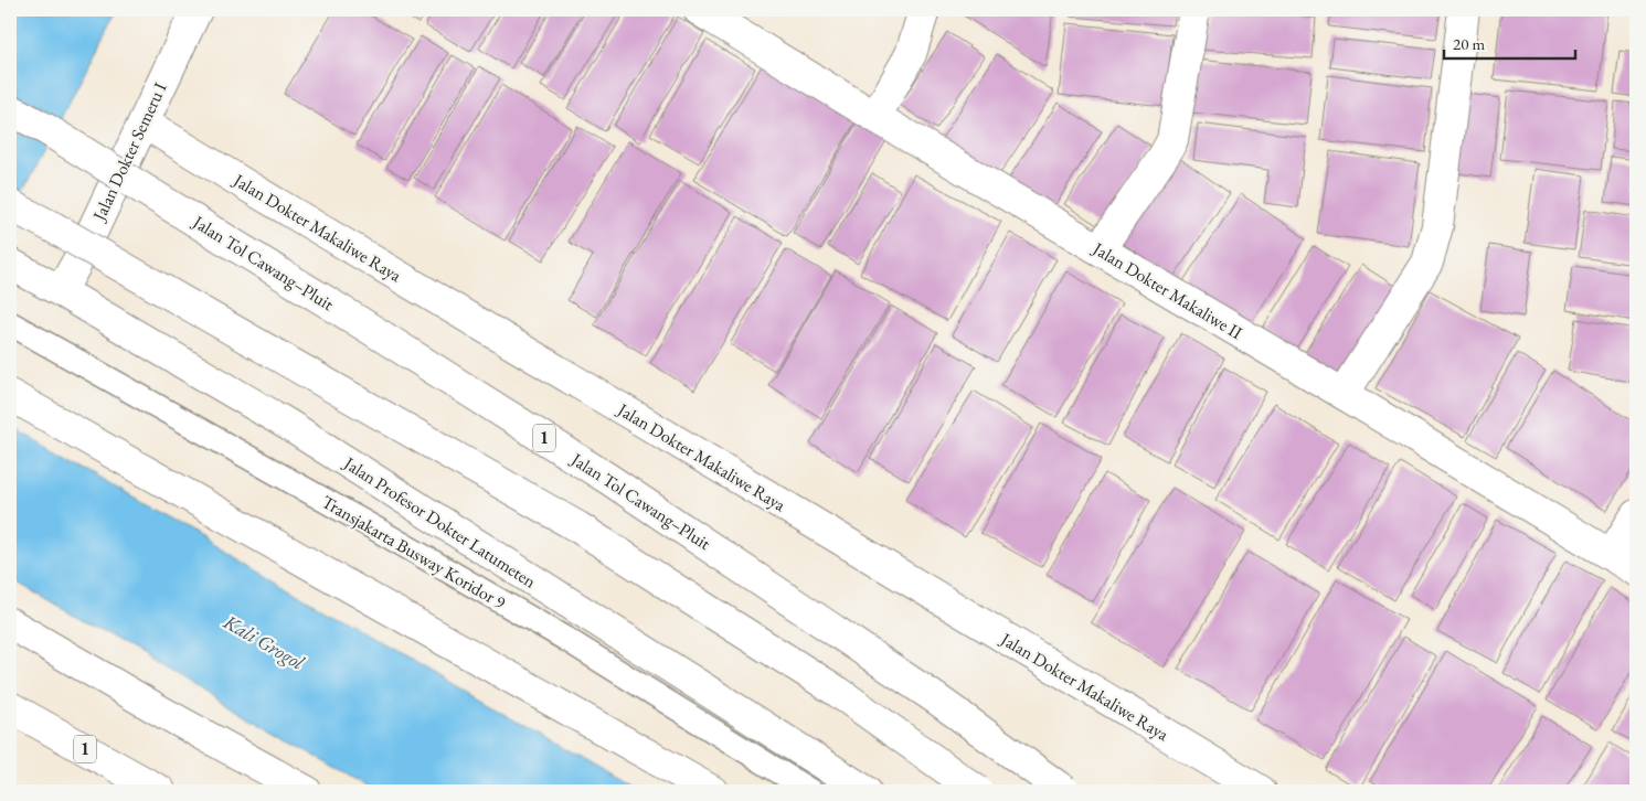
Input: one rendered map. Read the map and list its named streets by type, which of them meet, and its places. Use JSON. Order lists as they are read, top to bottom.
{
  "streets": {
    "main road": [
      "Jalan Dokter Semeru I",
      "Jalan Dokter Makaliwe Raya",
      "Jalan Tol Cawang–Pluit",
      "Jalan Dokter Makaliwe II",
      "1",
      "Jalan Profesor Dokter Latumeten"
    ],
    "lane": ["Transjakarta Busway Koridor 9"]
  },
  "crossings": [
    ["Jalan Dokter Semeru I", "Jalan Dokter Makaliwe Raya"],
    ["Jalan Dokter Semeru I", "Jalan Profesor Dokter Latumeten"]
  ],
  "water": ["Kali Grogol"],
  "scale_bar": "20 m"
}
